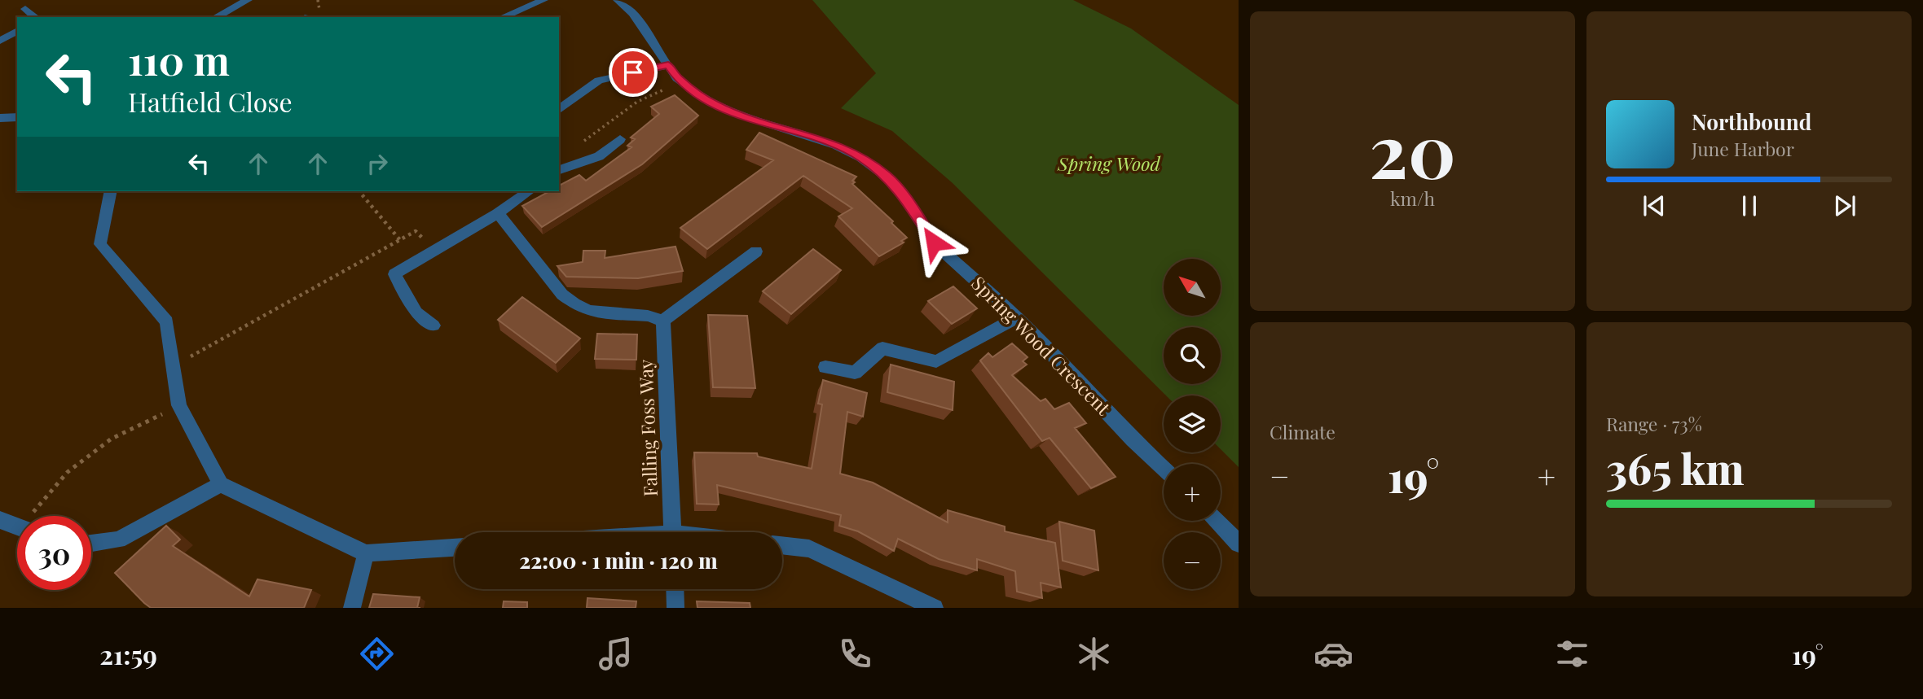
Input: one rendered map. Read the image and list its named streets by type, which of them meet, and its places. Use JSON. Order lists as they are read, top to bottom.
{
  "streets": {
    "street": ["Spring Wood Crescent", "Falling Foss Way"]
  },
  "parks": ["Spring Wood"],
  "north": "top left",
  "page": {
    "tile": [
      ["20", "km/h"],
      "Climate",
      ["Range · 73%", "365 km"]
    ],
    "turn": ["110 m", "Hatfield Close"],
    "song": ["Northbound", "June Harbor"],
    "map_buttons": ["+", "−"],
    "heat": ["−", "19°", "+"],
    "limit": "30",
    "trip": "22:00 · 1 min · 120 m",
    "tabs": ["21:59", "19°"]
  }
}
